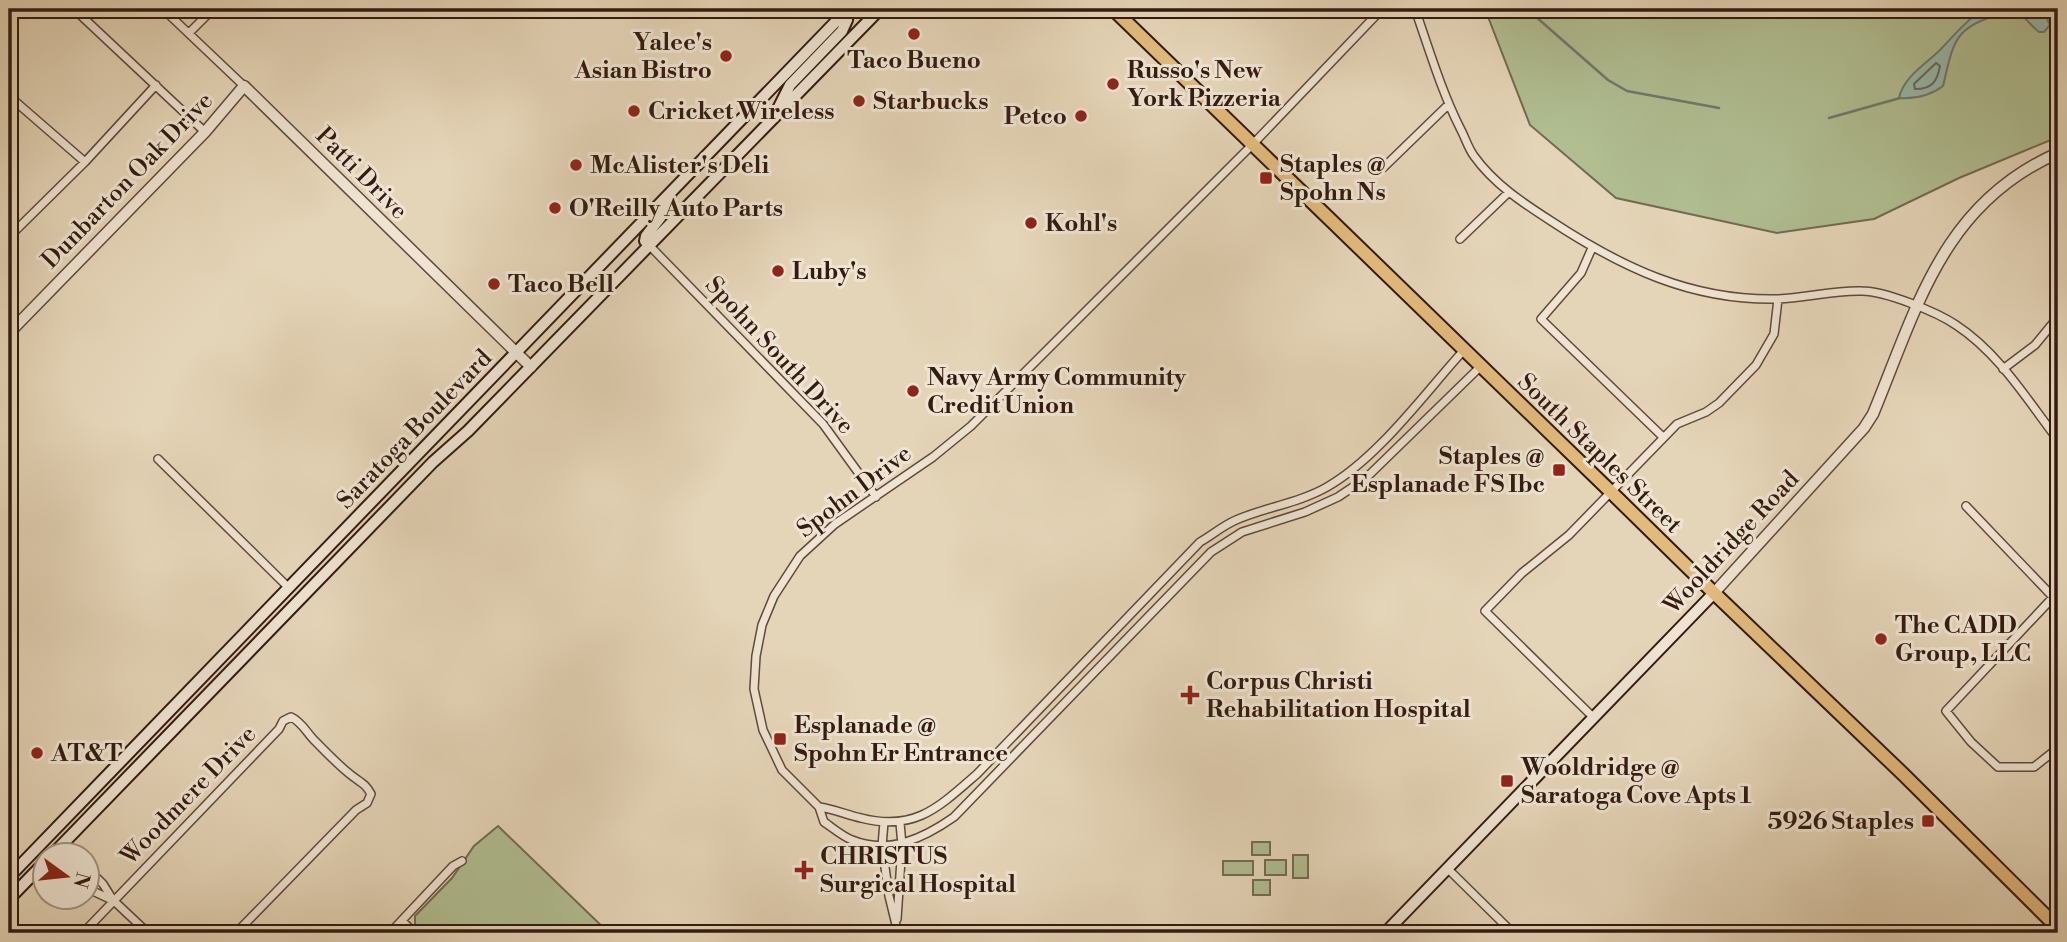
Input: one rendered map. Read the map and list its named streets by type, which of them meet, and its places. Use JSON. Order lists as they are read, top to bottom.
{
  "streets": {
    "main road": ["Saratoga Boulevard", "South Staples Street", "Wooldridge Road"],
    "street": [
      "Patti Drive",
      "Dunbarton Oak Drive",
      "Spohn South Drive",
      "Spohn Drive",
      "Woodmere Drive"
    ]
  },
  "crossings": [
    ["Patti Drive", "Dunbarton Oak Drive"],
    ["Patti Drive", "Saratoga Boulevard"],
    ["Spohn South Drive", "Saratoga Boulevard"],
    ["Spohn South Drive", "Spohn Drive"],
    ["South Staples Street", "Spohn Drive"],
    ["South Staples Street", "Wooldridge Road"]
  ],
  "places": {
    "other": [
      "Taco Bueno",
      "Yalee's Asian Bistro",
      "Russo's New York Pizzeria",
      "Starbucks",
      "Cricket Wireless",
      "Petco",
      "McAlister's Deli",
      "O'Reilly Auto Parts",
      "Kohl's",
      "Luby's",
      "Taco Bell",
      "Navy Army Community Credit Union",
      "The CADD Group, LLC",
      "AT&T"
    ],
    "transit": [
      "Staples @ Spohn Ns",
      "Staples @ Esplanade FS Ibc",
      "Esplanade @ Spohn Er Entrance",
      "Wooldridge @ Saratoga Cove Apts 1",
      "5926 Staples"
    ],
    "health": ["Corpus Christi Rehabilitation Hospital", "CHRISTUS Surgical Hospital"]
  },
  "north": "right"
}
